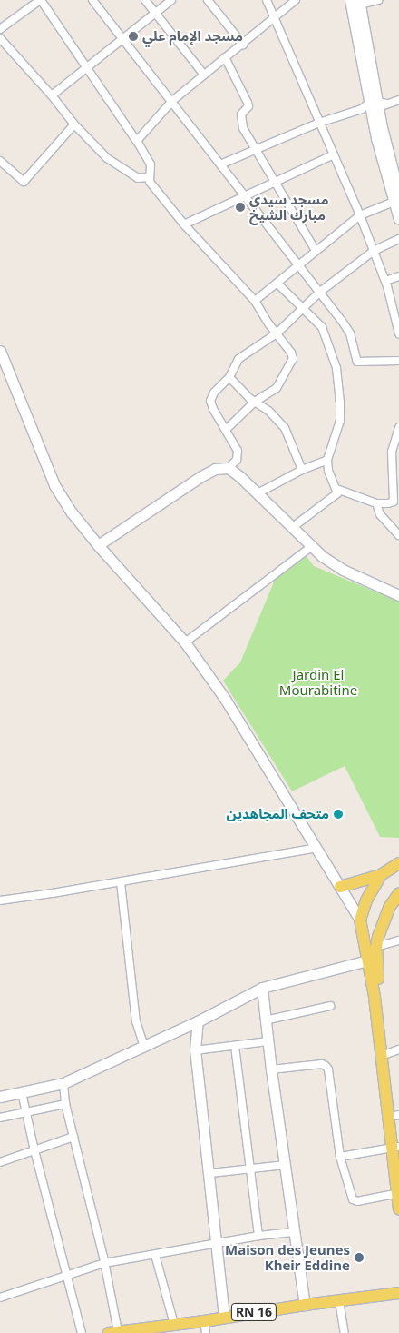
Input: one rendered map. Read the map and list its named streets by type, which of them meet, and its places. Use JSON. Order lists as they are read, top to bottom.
{
  "streets": {
    "main road": ["RN 16"]
  },
  "parks": ["Jardin El Mourabitine"],
  "places": [
    "مسجد الإمام علي",
    "مسجد سيدي مبارك الشيخ",
    "متحف المجاهدين",
    "Maison des Jeunes Kheir Eddine"
  ]
}
